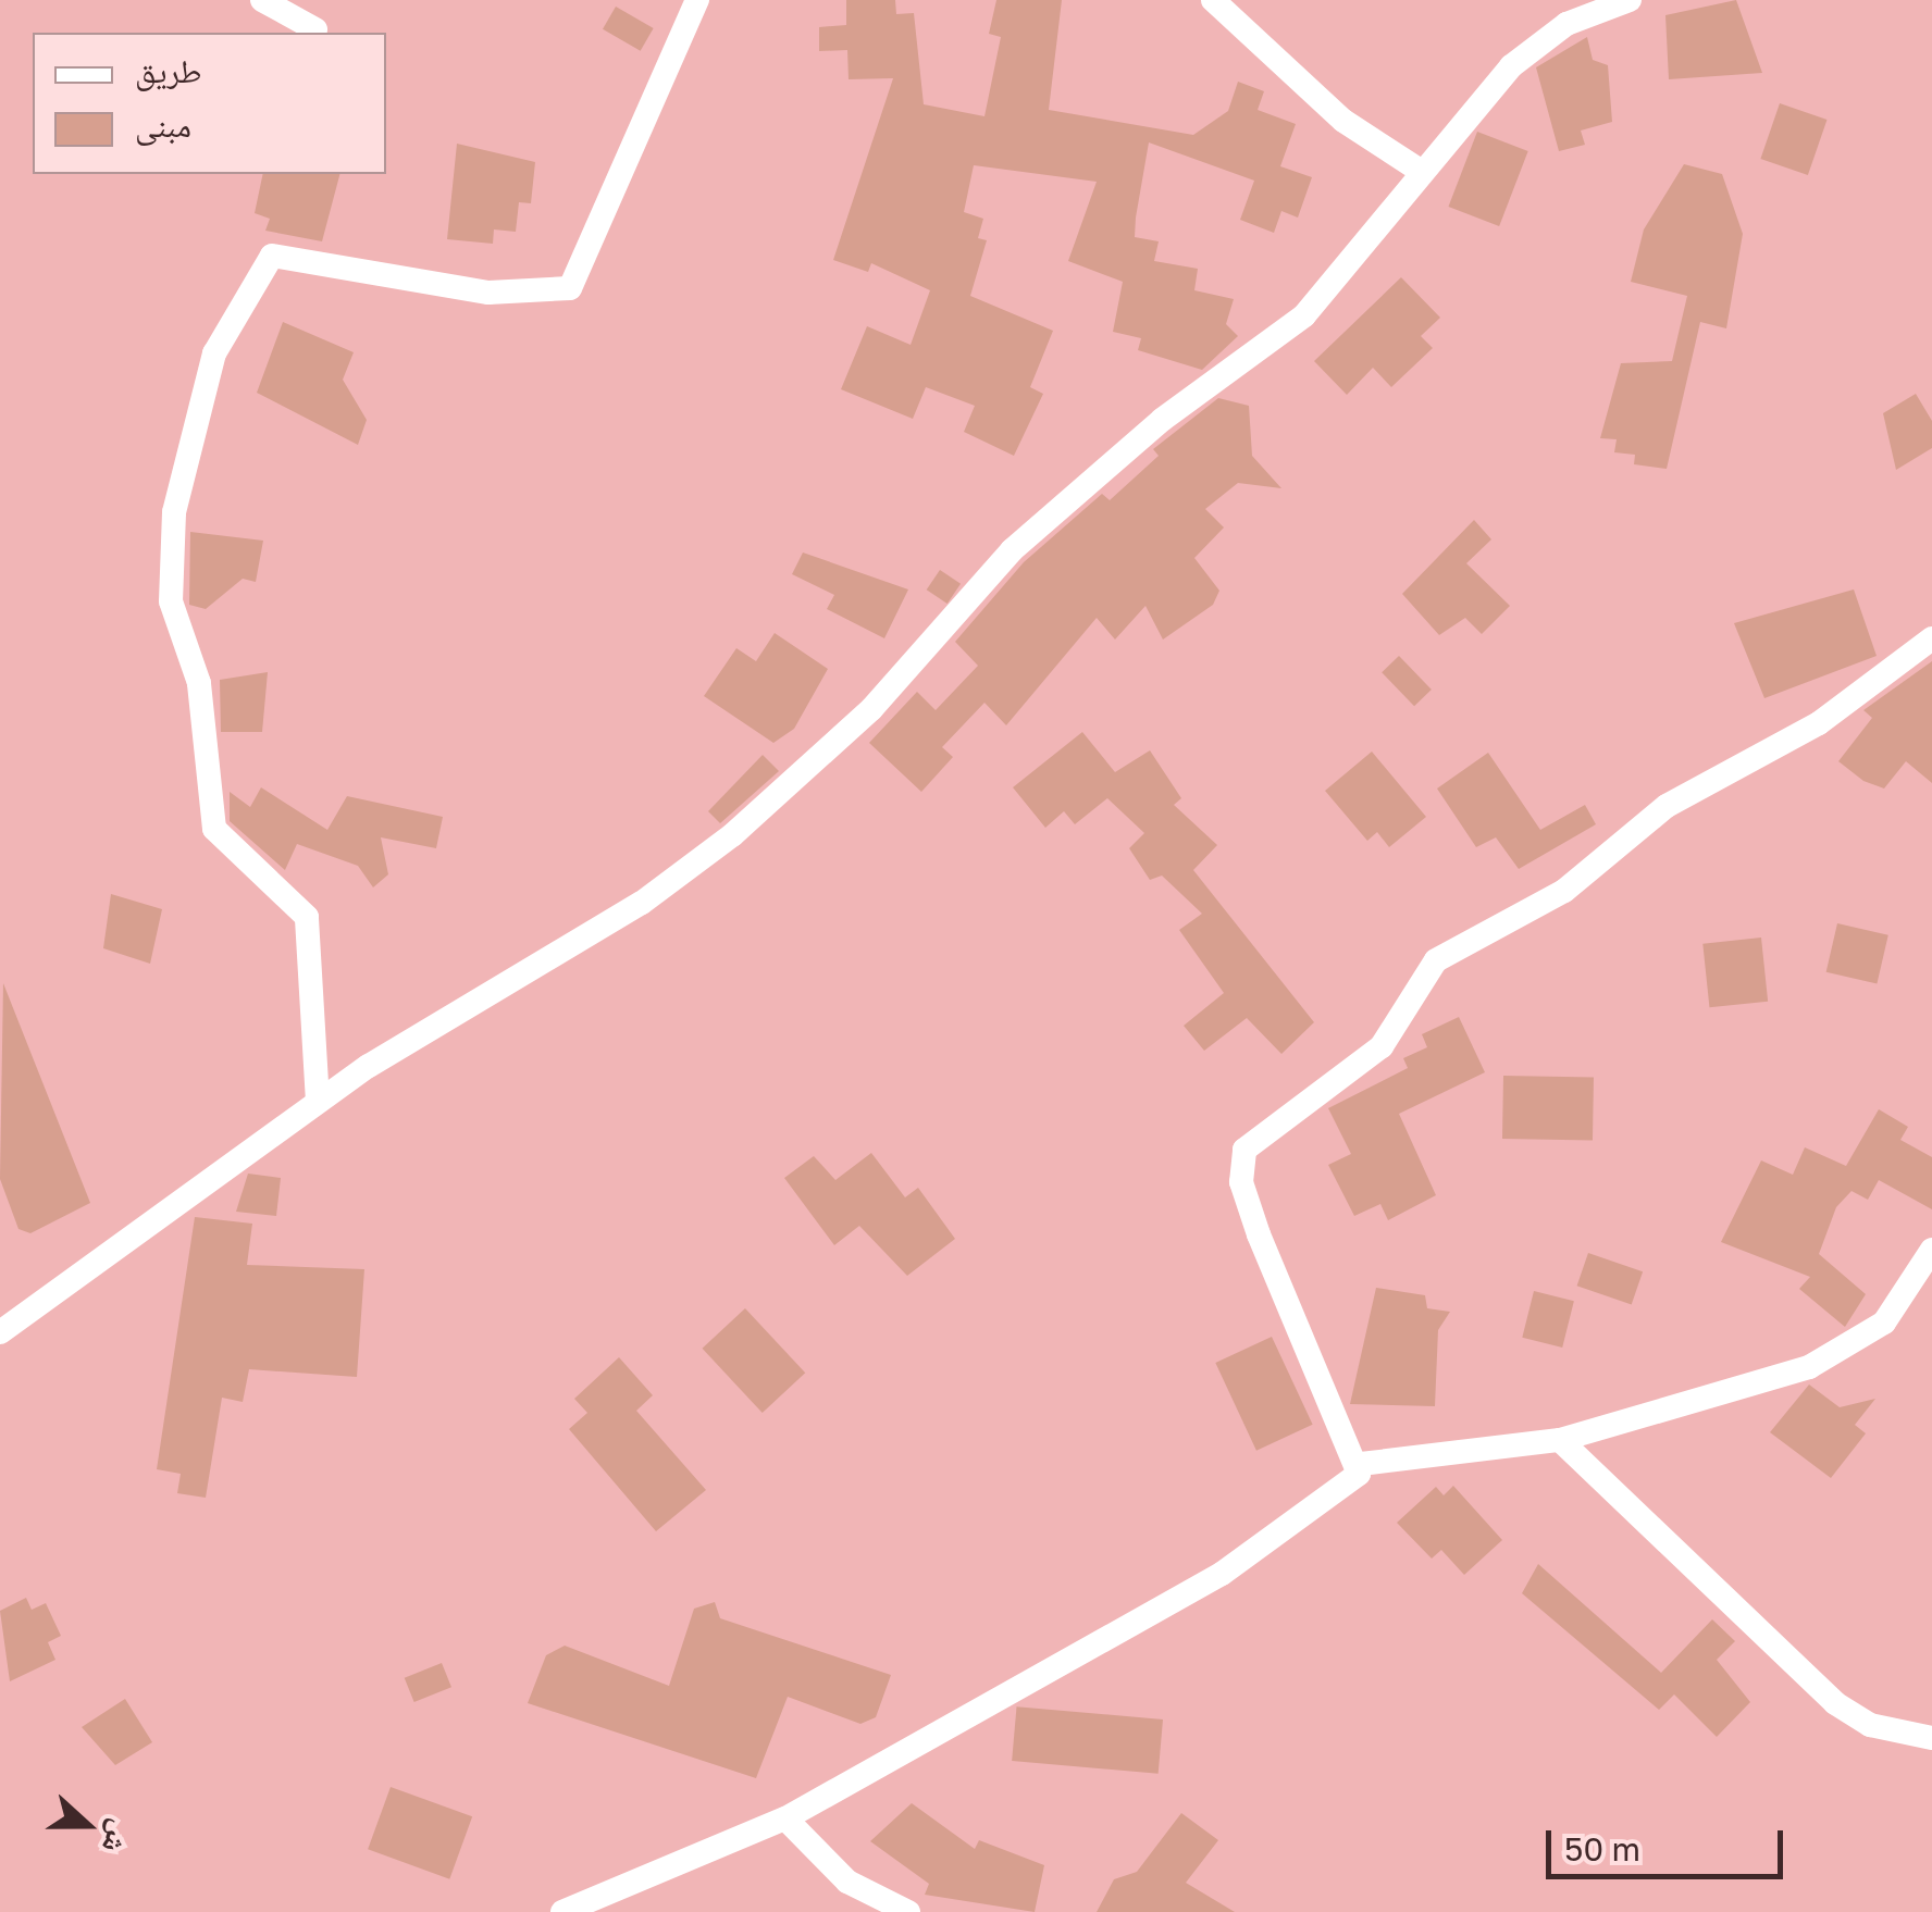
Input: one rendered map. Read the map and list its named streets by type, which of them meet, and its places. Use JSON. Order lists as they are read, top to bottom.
{
  "legend": ["طريق", "مبنى"],
  "scale_bar": "50 m",
  "north": "right"
}
